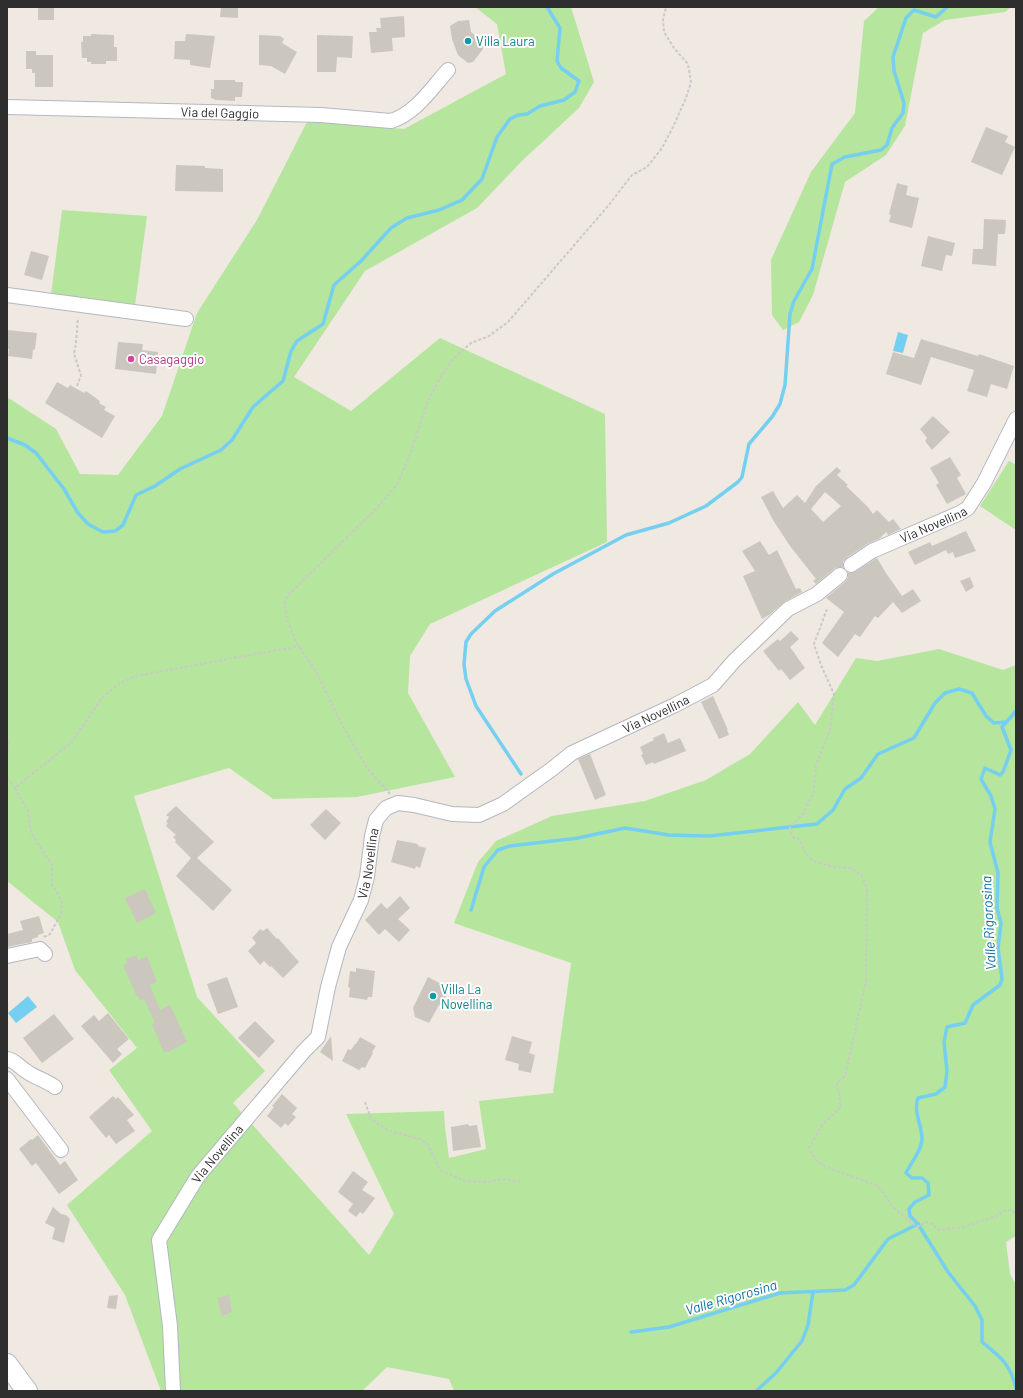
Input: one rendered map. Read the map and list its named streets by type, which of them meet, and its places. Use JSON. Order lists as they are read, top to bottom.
{
  "streets": {
    "street": ["Via del Gaggio", "Via Novellina"]
  },
  "water": ["Valle Rigorosina"],
  "places": ["Villa Laura", "Casagaggio", "Villa La Novellina"]
}
